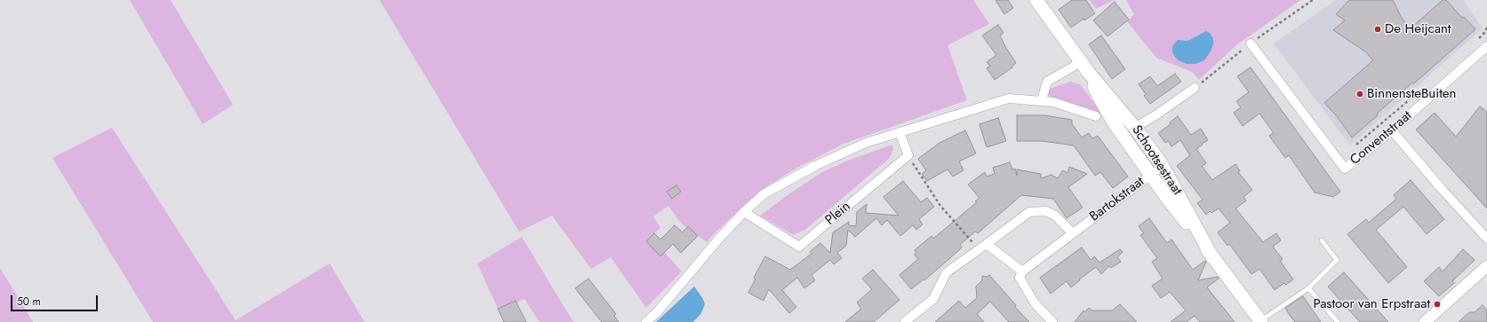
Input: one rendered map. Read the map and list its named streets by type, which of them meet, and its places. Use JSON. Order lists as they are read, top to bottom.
{
  "streets": {
    "main road": ["Schootsestraat"],
    "street": ["Conventstraat", "Bartokstraat", "Plein"]
  },
  "crossings": [
    ["Schootsestraat", "Bartokstraat"]
  ],
  "places": ["De Heijcant", "BinnensteBuiten", "Pastoor van Erpstraat"],
  "scale_bar": "50 m"
}
